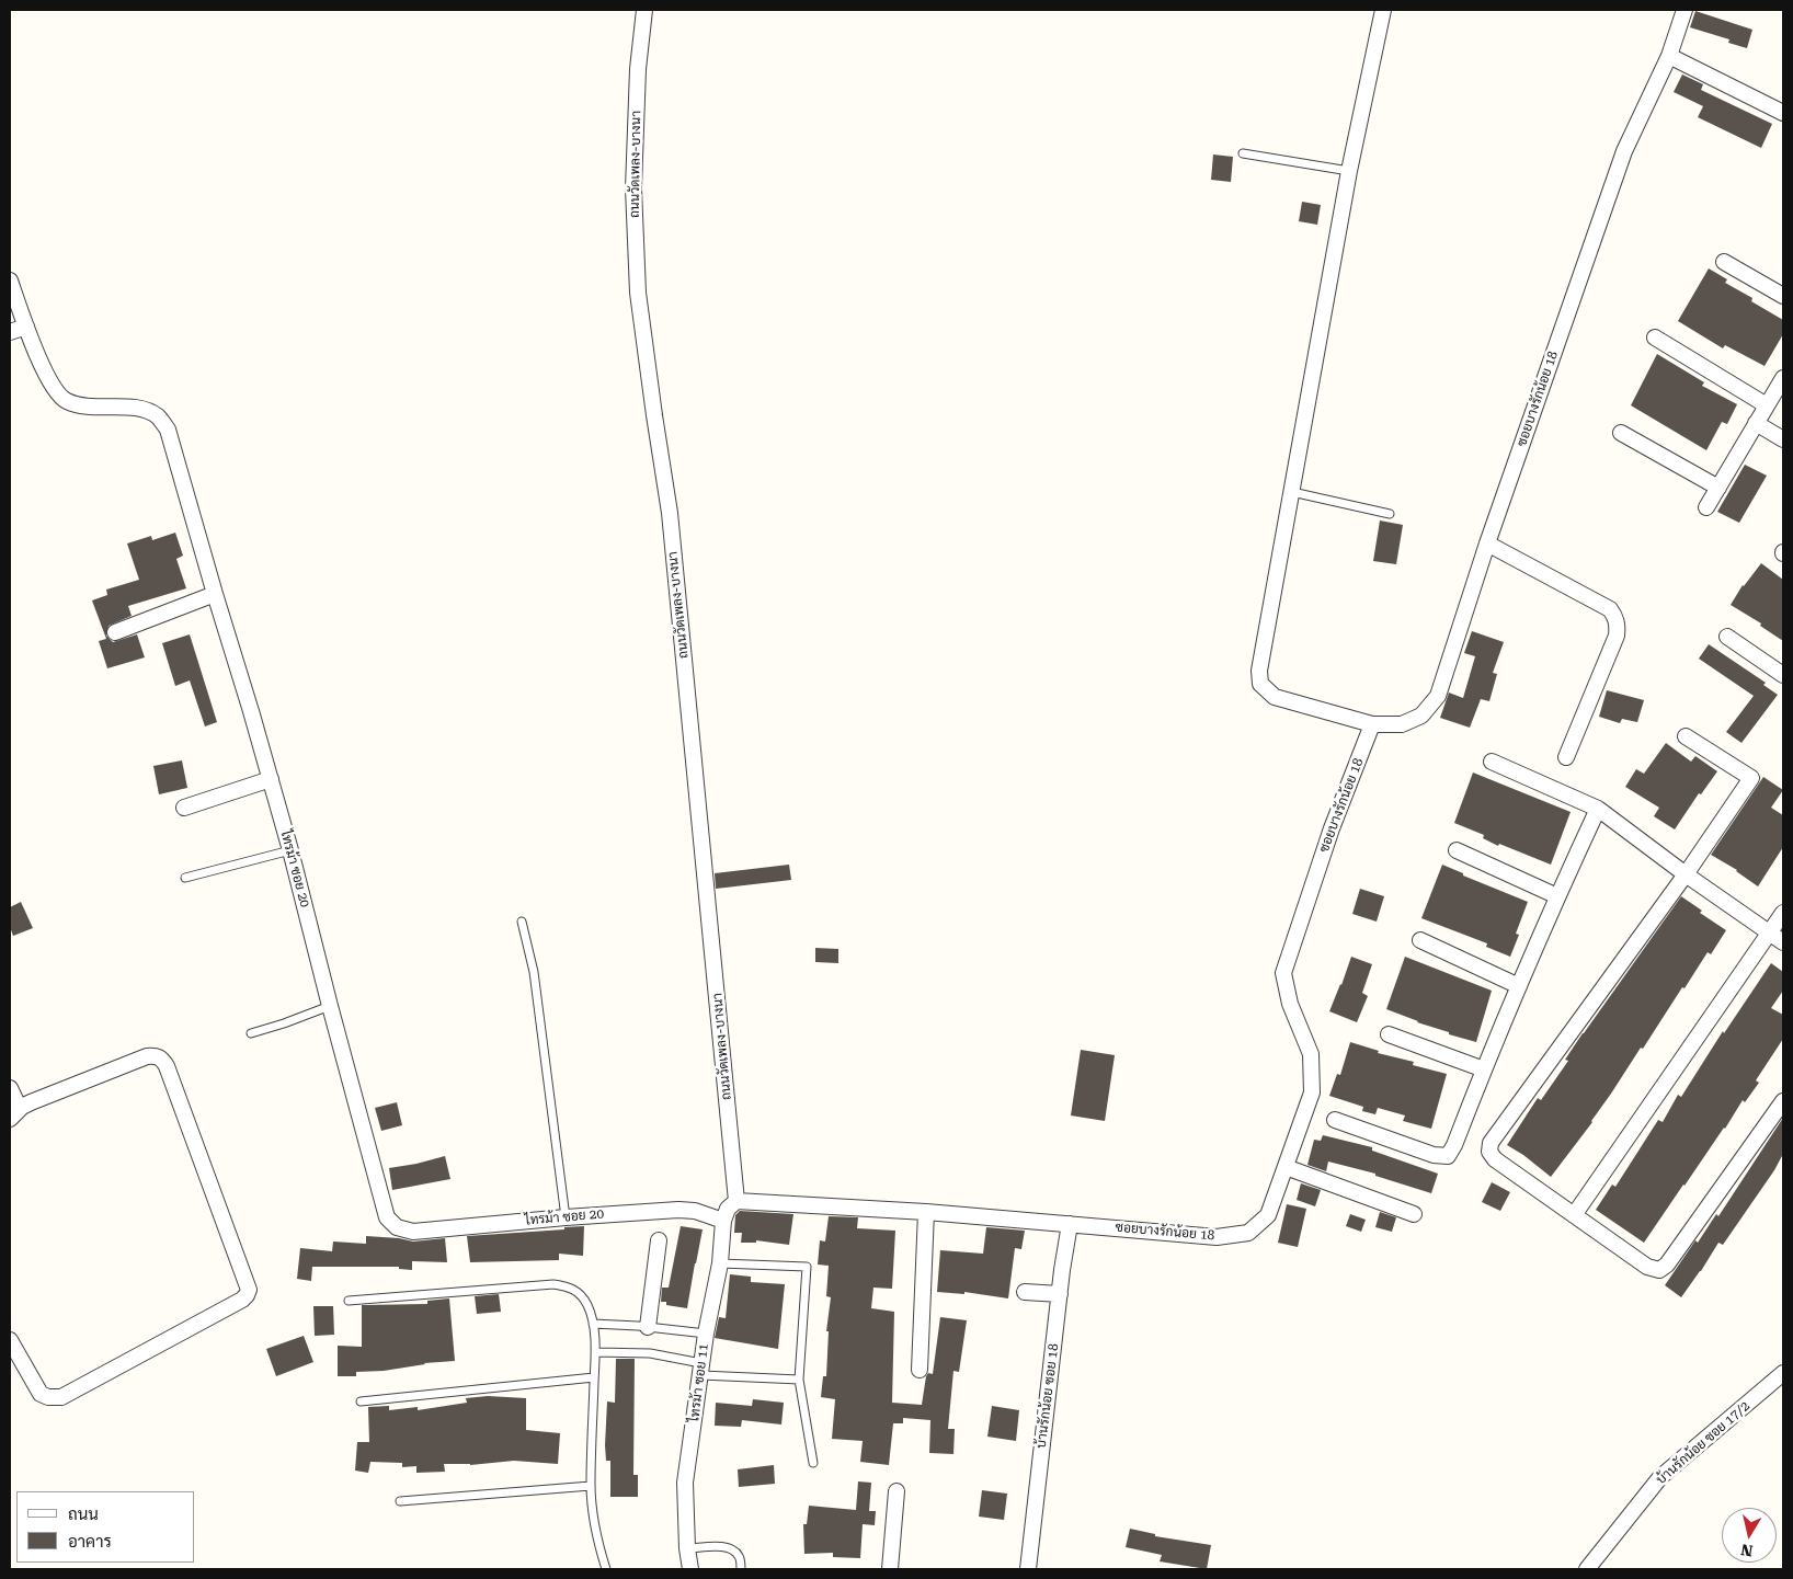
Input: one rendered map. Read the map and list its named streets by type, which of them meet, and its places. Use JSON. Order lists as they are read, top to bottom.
{
  "streets": {
    "street": [
      "ถนนวัดเพลง-บางนา",
      "ซอยบางรักน้อย 18",
      "ไทรม้า ซอย 20",
      "ไทรม้า ซอย 11",
      "บ้านรักน้อย ซอย 18",
      "บ้านรักน้อย ซอย 17/2"
    ]
  },
  "crossings": [
    ["ถนนวัดเพลง-บางนา", "ซอยบางรักน้อย 18"],
    ["ถนนวัดเพลง-บางนา", "ไทรม้า ซอย 11"],
    ["ซอยบางรักน้อย 18", "ไทรม้า ซอย 11"],
    ["ซอยบางรักน้อย 18", "บ้านรักน้อย ซอย 18"],
    ["ไทรม้า ซอย 20", "ไทรม้า ซอย 11"]
  ],
  "legend": ["ถนน", "อาคาร"],
  "north": "bottom"
}
